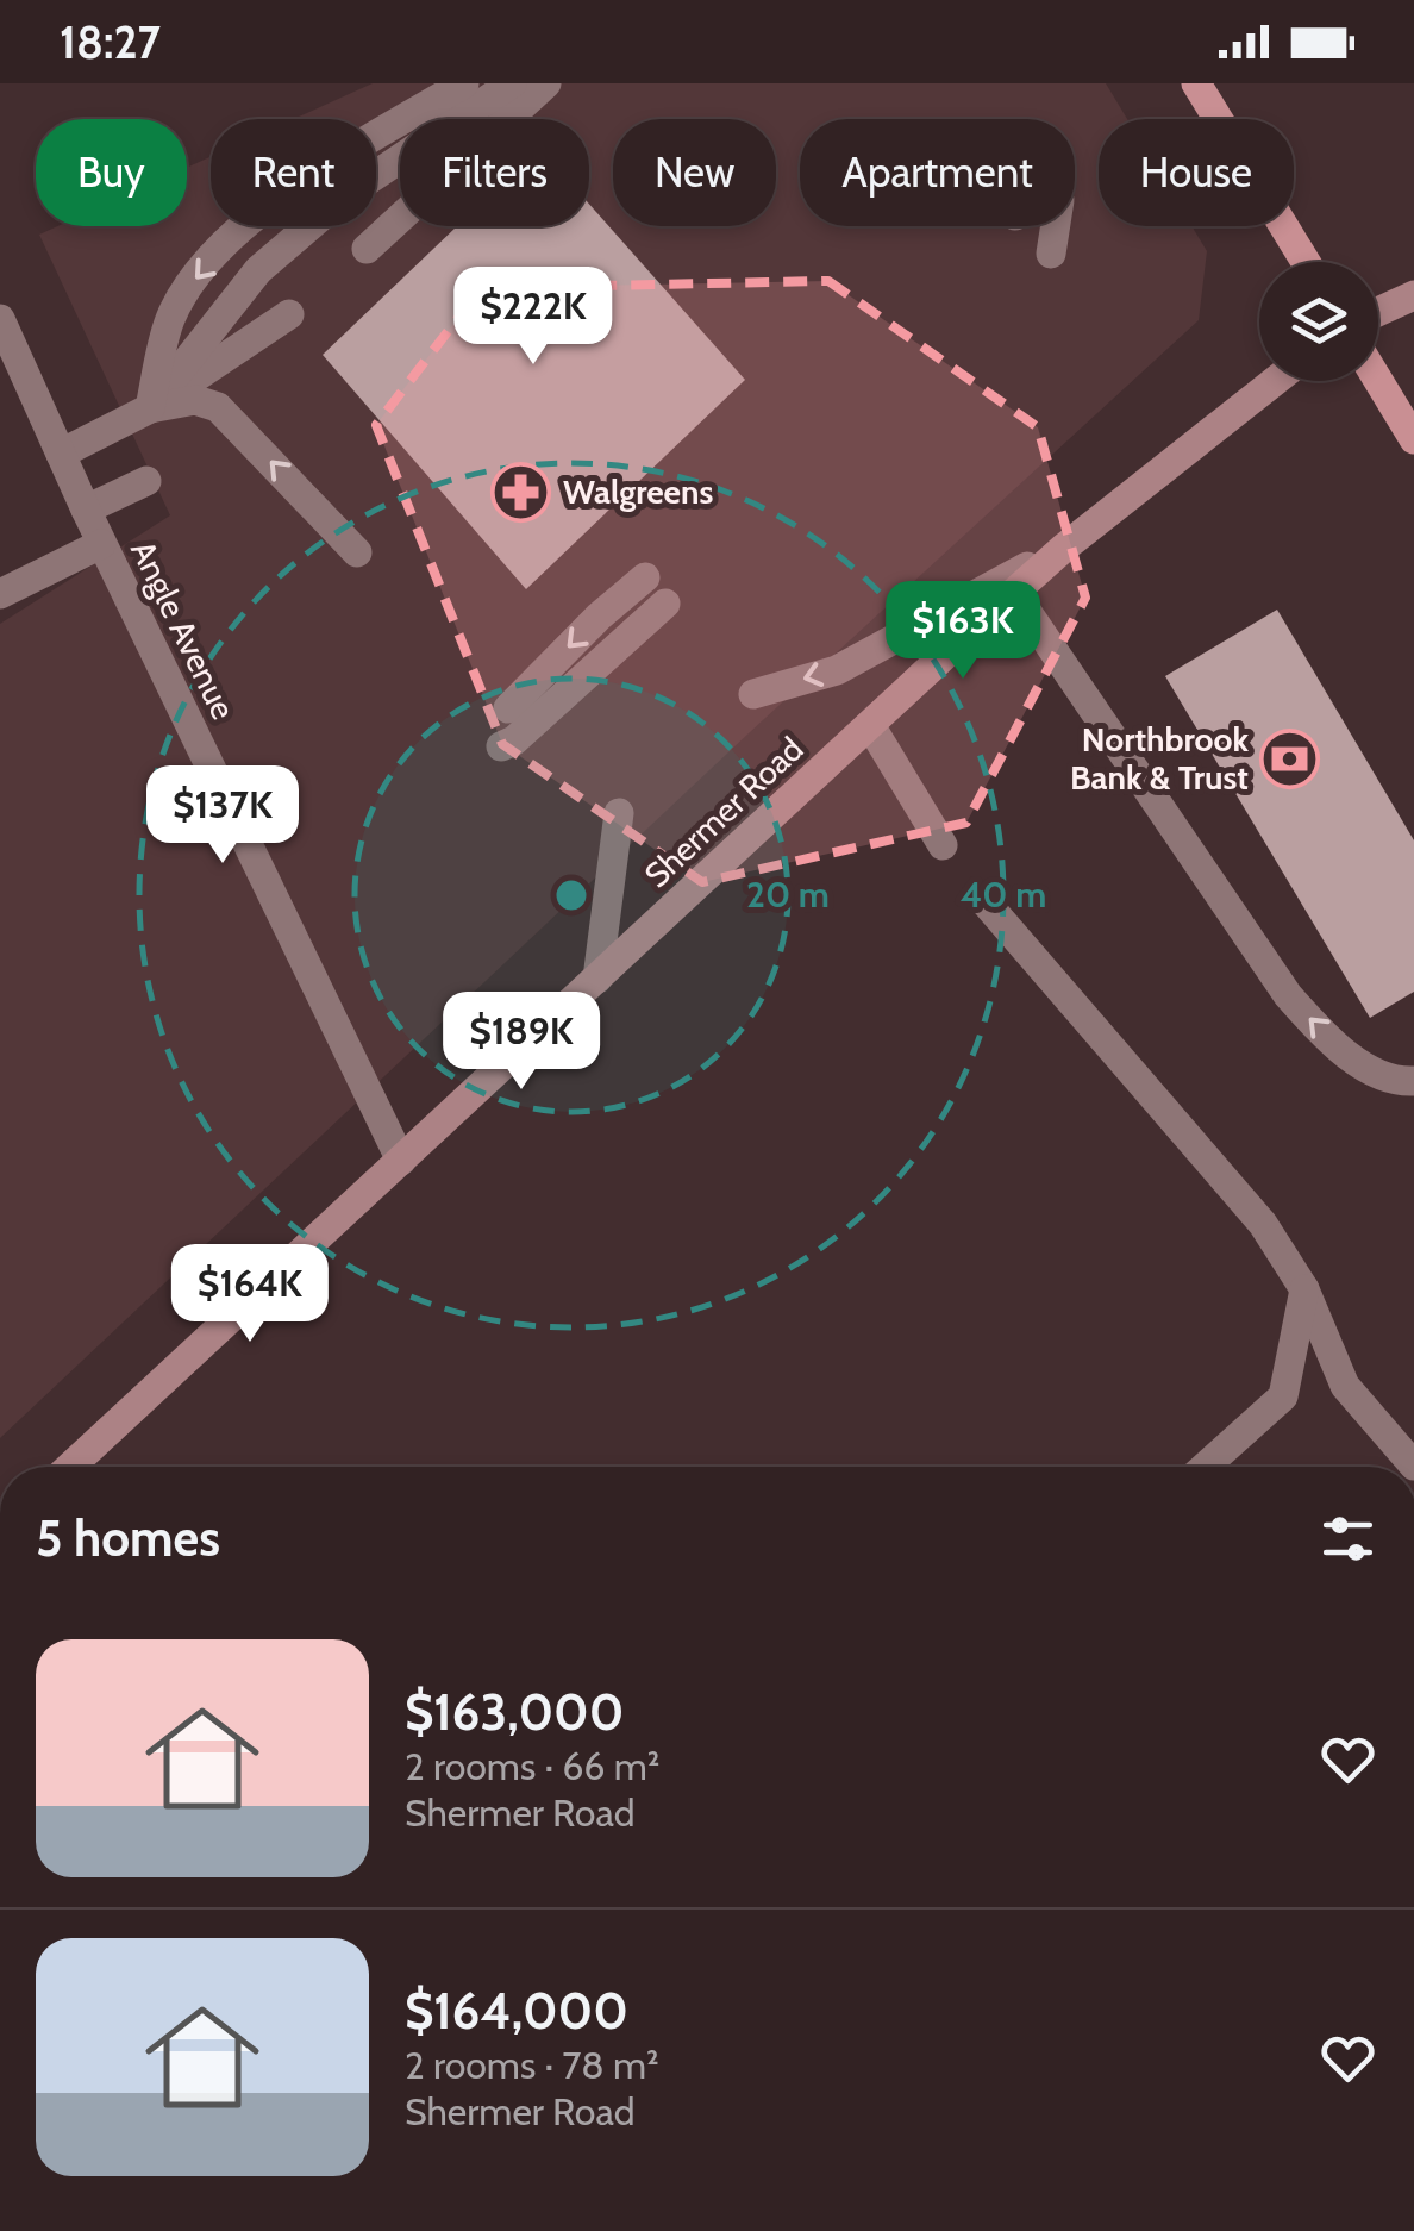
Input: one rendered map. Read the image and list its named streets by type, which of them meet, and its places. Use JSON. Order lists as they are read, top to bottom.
{
  "streets": {
    "main road": ["Shermer Road"],
    "street": ["Angle Avenue"]
  },
  "crossings": [
    ["Angle Avenue", "Shermer Road"]
  ],
  "places": {
    "pharmacy": ["Walgreens"],
    "bank": ["Northbrook Bank & Trust"]
  },
  "page": {
    "status": "18:27",
    "chip": [
      "Buy",
      "Rent",
      "Filters",
      "New",
      "Apartment",
      "House"
    ],
    "price": [
      "$222K",
      "$163K",
      "$137K",
      "$189K",
      "$164K"
    ],
    "heading": "5 homes",
    "list": [
      {
        "name": "$163,000",
        "note": "2 rooms · 66 m² · Shermer Road"
      },
      {
        "name": "$164,000",
        "note": "2 rooms · 78 m² · Shermer Road"
      }
    ]
  },
  "rings": ["20 m", "40 m"]
}
